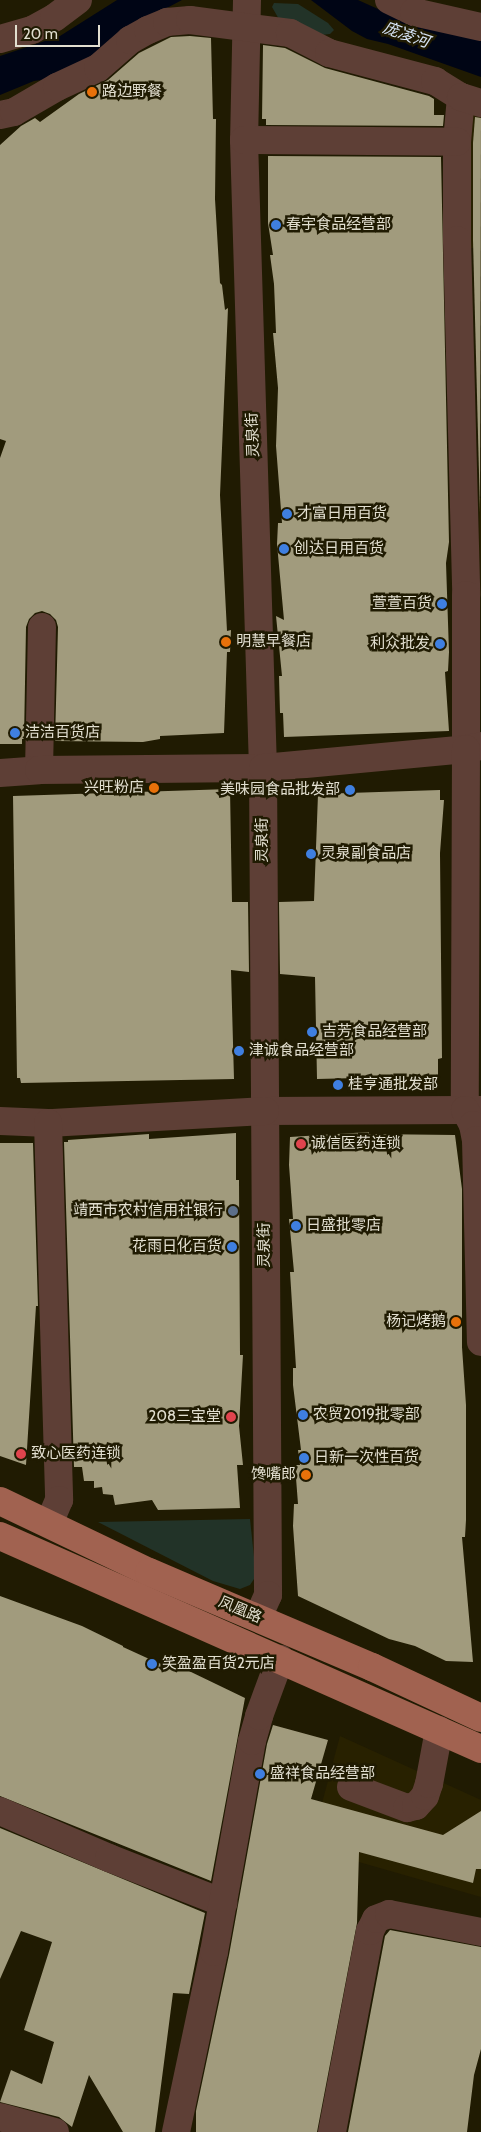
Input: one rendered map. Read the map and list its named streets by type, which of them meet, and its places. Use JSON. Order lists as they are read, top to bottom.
{
  "streets": {
    "main road": ["凤凰路"],
    "street": ["灵泉街"]
  },
  "crossings": [
    ["灵泉街", "凤凰路"]
  ],
  "water": ["庞凌河"],
  "places": [
    "路边野餐",
    "春宇食品经营部",
    "才富日用百货",
    "创达日用百货",
    "萱萱百货",
    "明慧早餐店",
    "利众批发",
    "洁洁百货店",
    "兴旺粉店",
    "美味园食品批发部",
    "灵泉副食品店",
    "吉芳食品经营部",
    "津诚食品经营部",
    "桂亨通批发部",
    "诚信医药连锁",
    "靖西市农村信用社银行",
    "日盛批零店",
    "花雨日化百货",
    "杨记烤鹅",
    "农贸2019批零部",
    "208三宝堂",
    "致心医药连锁",
    "日新一次性百货",
    "馋嘴郎",
    "笑盈盈百货2元店",
    "盛祥食品经营部"
  ],
  "scale_bar": "20 m"
}
